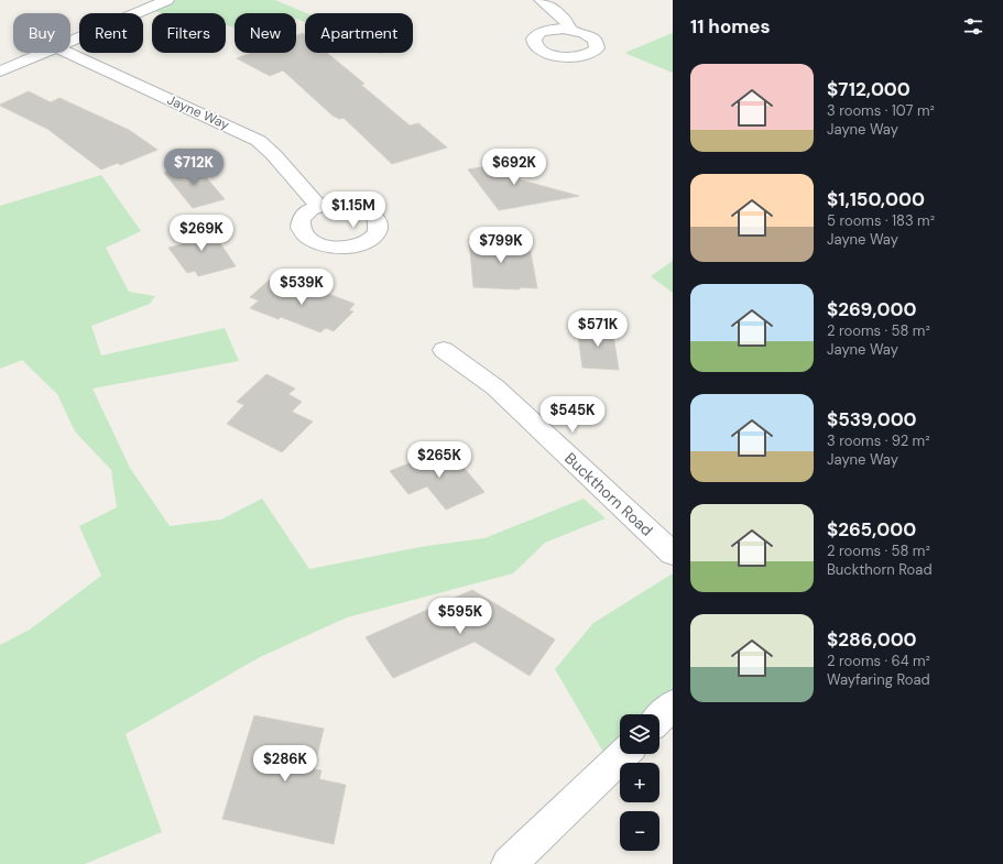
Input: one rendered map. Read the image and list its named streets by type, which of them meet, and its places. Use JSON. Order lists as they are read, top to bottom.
{
  "streets": {
    "street": ["Jayne Way", "Buckthorn Road"]
  },
  "page": {
    "heading": "11 homes",
    "chip": [
      "Buy",
      "Rent",
      "Filters",
      "New",
      "Apartment"
    ],
    "list": [
      {
        "name": "$712,000",
        "note": "3 rooms · 107 m² · Jayne Way"
      },
      {
        "name": "$1,150,000",
        "note": "5 rooms · 183 m² · Jayne Way"
      },
      {
        "name": "$269,000",
        "note": "2 rooms · 58 m² · Jayne Way"
      },
      {
        "name": "$539,000",
        "note": "3 rooms · 92 m² · Jayne Way"
      },
      {
        "name": "$265,000",
        "note": "2 rooms · 58 m² · Buckthorn Road"
      },
      {
        "name": "$286,000",
        "note": "2 rooms · 64 m² · Wayfaring Road"
      }
    ],
    "price": [
      "$712K",
      "$692K",
      "$1.15M",
      "$269K",
      "$799K",
      "$539K",
      "$571K",
      "$545K",
      "$265K",
      "$595K",
      "$286K"
    ],
    "map_buttons": ["+", "−"]
  }
}
